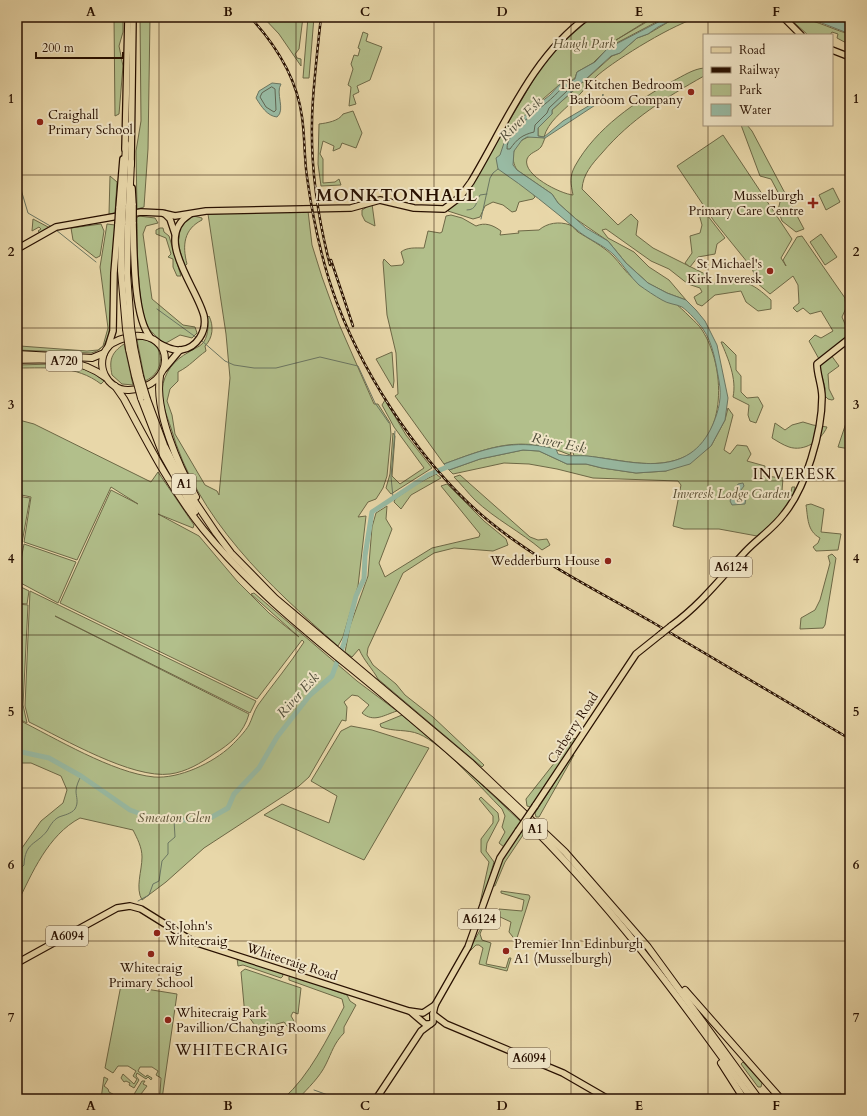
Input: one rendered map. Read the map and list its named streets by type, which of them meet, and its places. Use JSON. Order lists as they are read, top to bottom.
{
  "streets": {
    "highway": ["A720", "A1"],
    "main road": [
      "A6124",
      "Carberry Road",
      "A6094",
      "Whitecraig Road"
    ]
  },
  "crossings": [
    ["A720", "A1"],
    ["Carberry Road", "A6094"],
    ["A6094", "Whitecraig Road"]
  ],
  "districts": ["MONKTONHALL", "INVERESK", "WHITECRAIG"],
  "water": ["River Esk"],
  "parks": ["Haugh Park", "Inveresk Lodge Garden", "Smeaton Glen"],
  "places": {
    "other": [
      "The Kitchen Bedroom Bathroom Company",
      "Craighall Primary School",
      "St Michael's Kirk Inveresk",
      "Wedderburn House",
      "St John's Whitecraig",
      "Premier Inn Edinburgh A1 (Musselburgh)",
      "Whitecraig Primary School",
      "Whitecraig Park Pavillion/Changing Rooms"
    ],
    "health": ["Musselburgh Primary Care Centre"]
  },
  "legend": [
    "Road",
    "Railway",
    "Park",
    "Water"
  ],
  "scale_bar": "200 m",
  "grid": {
    "columns": [
      "A",
      "B",
      "C",
      "D",
      "E",
      "F"
    ],
    "rows": [
      "1",
      "2",
      "3",
      "4",
      "5",
      "6",
      "7"
    ]
  }
}
